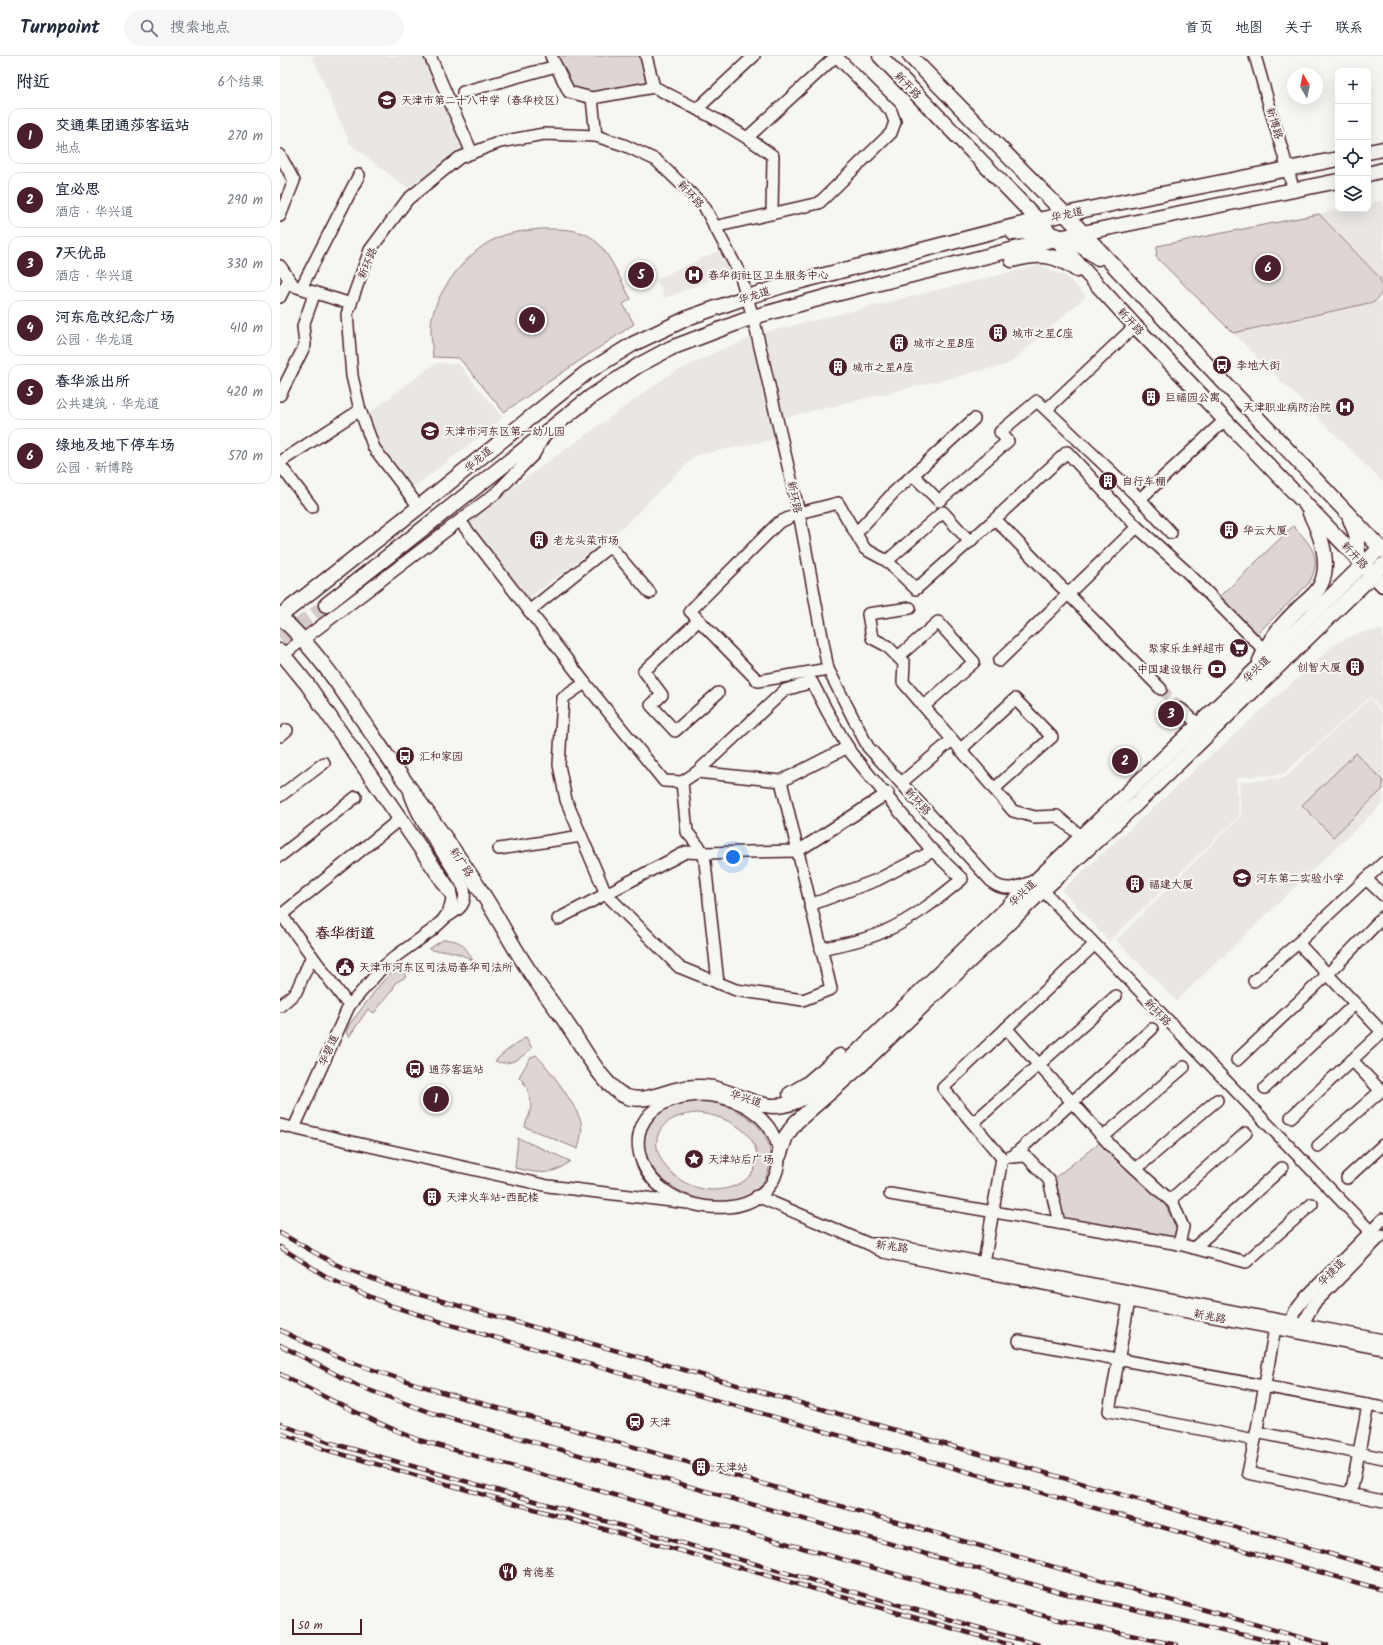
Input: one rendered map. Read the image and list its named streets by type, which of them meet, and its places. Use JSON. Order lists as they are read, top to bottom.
{
  "streets": {
    "main road": [
      "新开路",
      "华龙道",
      "华兴道",
      "新广路"
    ],
    "street": [
      "新博路",
      "新环路",
      "华碧道",
      "新兆路",
      "华捷道"
    ]
  },
  "crossings": [
    ["新开路", "华龙道"],
    ["新开路", "华兴道"],
    ["新博路", "华龙道"],
    ["新环路", "华龙道"],
    ["新环路", "华兴道"],
    ["新环路", "华捷道"],
    ["华龙道", "新广路"],
    ["华兴道", "新广路"],
    ["新广路", "华碧道"],
    ["新兆路", "华捷道"]
  ],
  "districts": ["春华街道"],
  "places": {
    "school or university": ["天津市第二十八中学（春华校区）", "天津市河东区第一幼儿园", "河东第二实验小学"],
    "hospital": ["春华街社区卫生服务中心", "天津职业病防治院"],
    "building": [
      "城市之星C座",
      "城市之星B座",
      "城市之星A座",
      "巨福园公寓",
      "自行车棚",
      "华云大厦",
      "老龙头菜市场",
      "创智大厦",
      "福建大厦",
      "天津火车站-西配楼",
      "天津站"
    ],
    "bus stop": ["李地大街", "汇和家园", "通莎客运站"],
    "supermarket": ["聚家乐生鲜超市"],
    "bank": ["中国建设银行"],
    "public building": ["天津市河东区司法局春华司法所"],
    "place": ["天津站后广场"],
    "station": ["天津"],
    "restaurant": ["肯德基"]
  },
  "scale_bar": "50 m",
  "north": "top",
  "page": {
    "header": "Turnpoint",
    "search": "搜索地点",
    "nav": [
      "首页",
      "地图",
      "关于",
      "联系"
    ],
    "heading": ["附近", "6个结果"],
    "map_buttons": ["+", "−"],
    "list": [
      {
        "mark": "1",
        "name": "交通集团通莎客运站",
        "note": "地点",
        "value": "270 m"
      },
      {
        "mark": "2",
        "name": "宜必思",
        "note": "酒店 · 华兴道",
        "value": "290 m"
      },
      {
        "mark": "3",
        "name": "7天优品",
        "note": "酒店 · 华兴道",
        "value": "330 m"
      },
      {
        "mark": "4",
        "name": "河东危改纪念广场",
        "note": "公园 · 华龙道",
        "value": "410 m"
      },
      {
        "mark": "5",
        "name": "春华派出所",
        "note": "公共建筑 · 华龙道",
        "value": "420 m"
      },
      {
        "mark": "6",
        "name": "绿地及地下停车场",
        "note": "公园 · 新博路",
        "value": "570 m"
      }
    ],
    "pins": [
      "6",
      "5",
      "4",
      "3",
      "2",
      "1"
    ],
    "scale": "50 m"
  }
}
